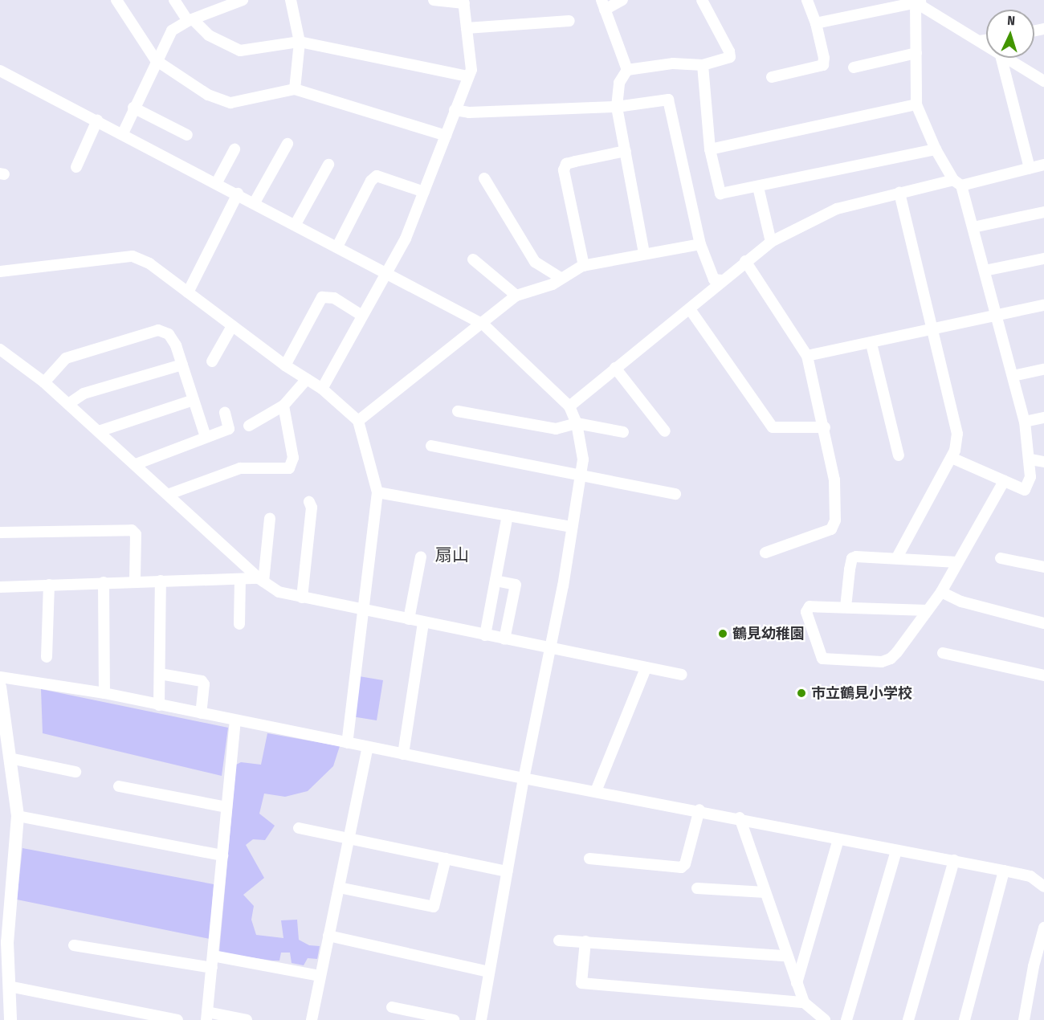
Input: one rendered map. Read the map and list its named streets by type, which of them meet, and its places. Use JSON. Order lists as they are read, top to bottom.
{
  "districts": ["扇山"],
  "places": ["鶴見幼稚園", "市立鶴見小学校"],
  "north": "top"
}
